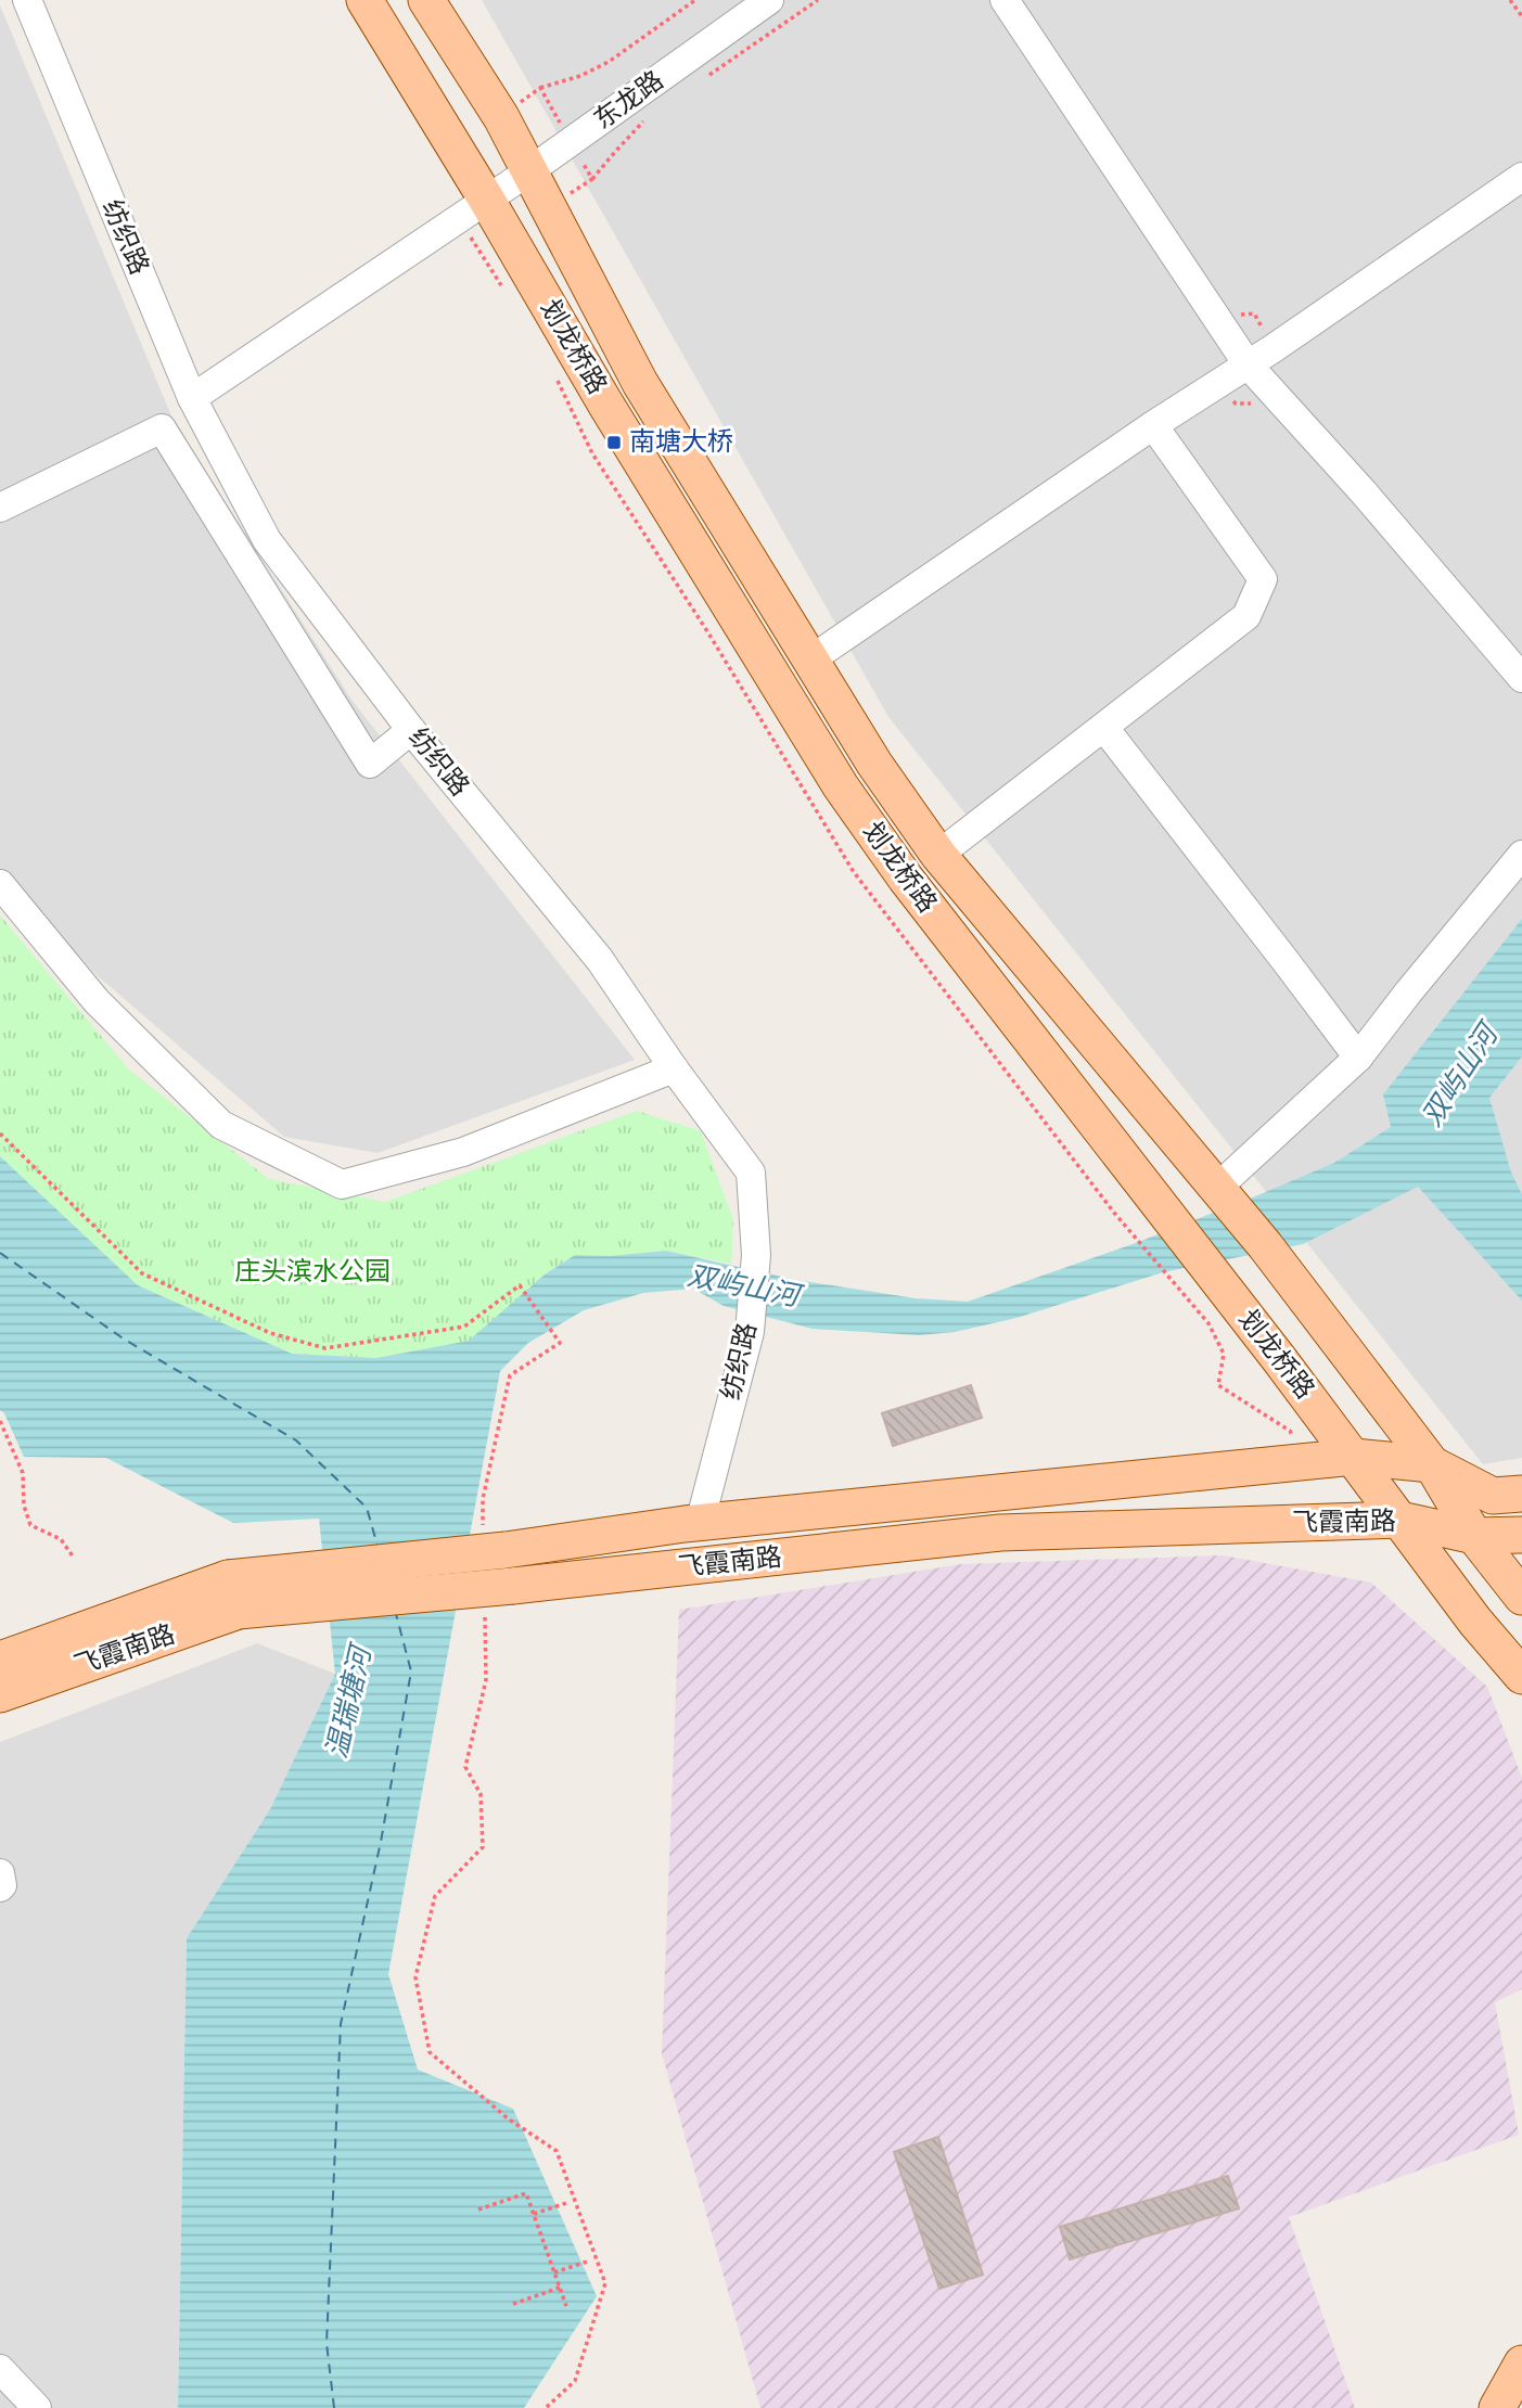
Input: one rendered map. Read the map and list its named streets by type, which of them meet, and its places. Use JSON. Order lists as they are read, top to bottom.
{
  "streets": {
    "main road": ["划龙桥路", "飞霞南路"],
    "street": ["东龙路", "纺织路"]
  },
  "crossings": [
    ["东龙路", "纺织路"],
    ["东龙路", "划龙桥路"],
    ["纺织路", "飞霞南路"],
    ["划龙桥路", "飞霞南路"]
  ],
  "water": ["双屿山河", "温瑞塘河"],
  "parks": ["庄头滨水公园"],
  "places": {
    "transit": ["南塘大桥"]
  }
}
